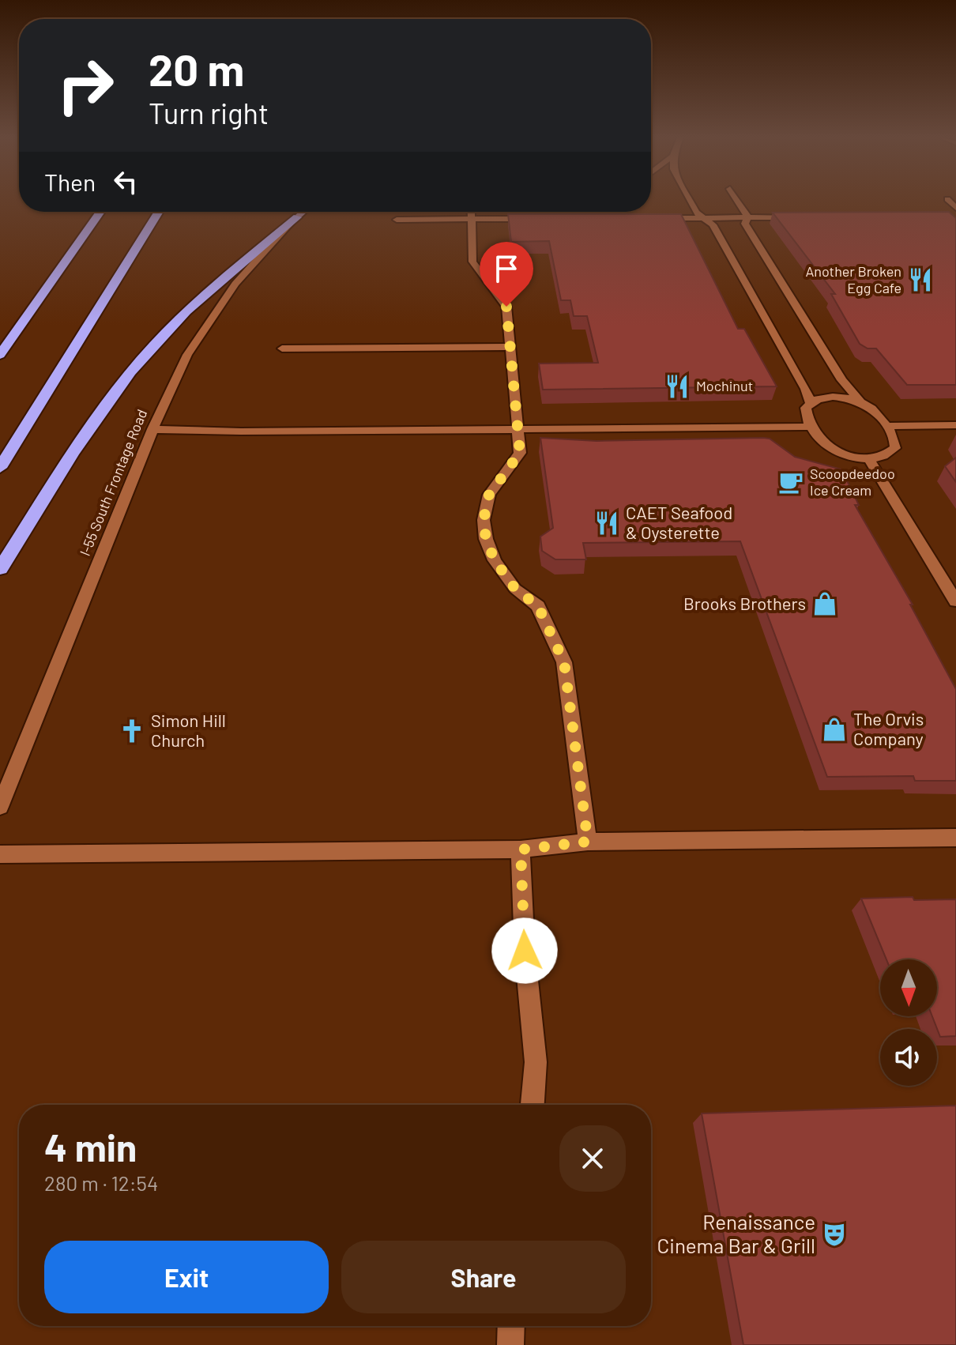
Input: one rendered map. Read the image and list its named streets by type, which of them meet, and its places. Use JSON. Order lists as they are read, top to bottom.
{
  "streets": {
    "main road": ["I-55 South Frontage Road"]
  },
  "places": {
    "restaurant": ["Another Broken Egg Cafe", "Mochinut", "CAET Seafood & Oysterette"],
    "cafe": ["Scoopdeedoo Ice Cream"],
    "shop": ["Brooks Brothers", "The Orvis Company"],
    "church": ["Simon Hill Church"],
    "theatre": ["Renaissance Cinema Bar & Grill"]
  },
  "north": "bottom",
  "page": {
    "turn": ["20 m", "Turn right"],
    "then": "Then",
    "heading": ["4 min", "280 m · 12:54"],
    "buttons": ["Exit", "Share"]
  }
}
